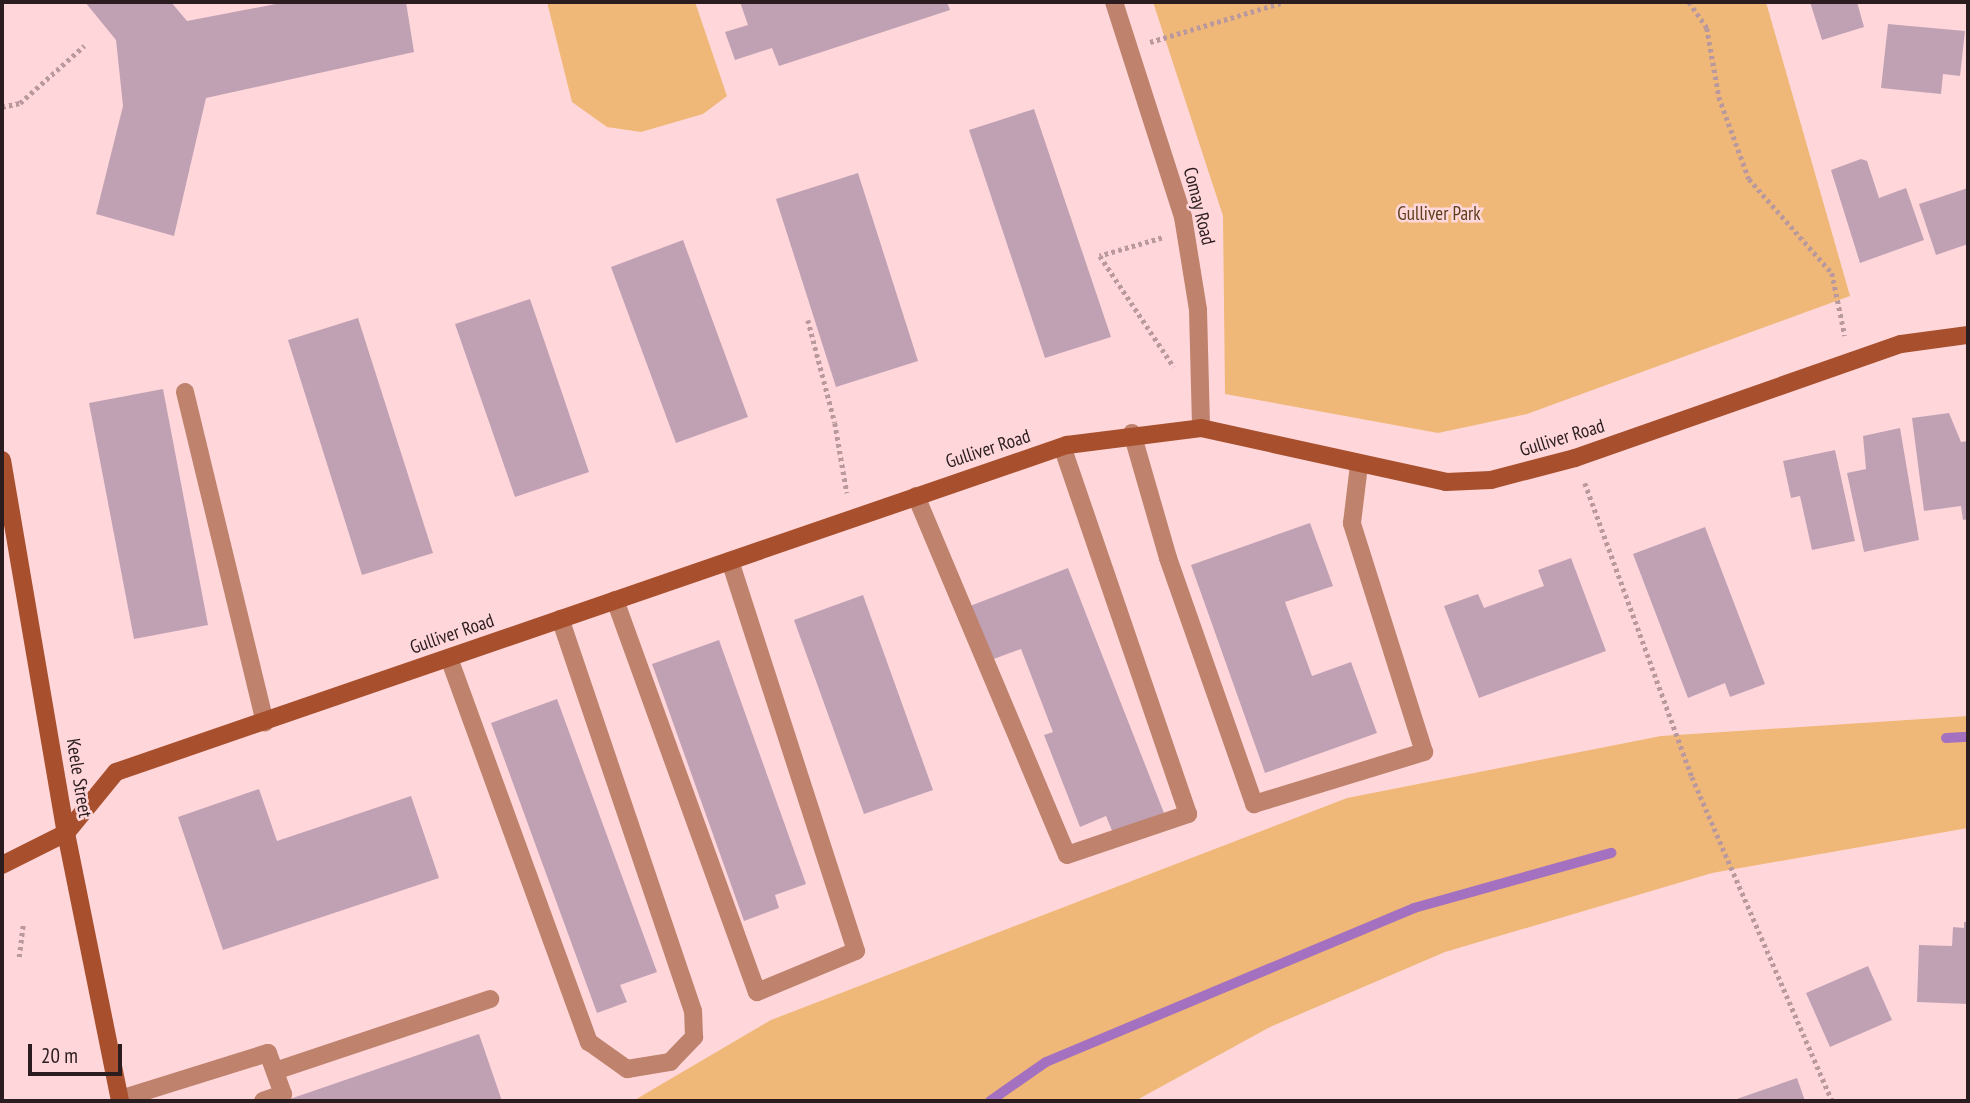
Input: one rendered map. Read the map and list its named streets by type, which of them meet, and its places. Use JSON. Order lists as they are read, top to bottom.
{
  "streets": {
    "street": ["Comay Road", "Gulliver Road", "Keele Street"]
  },
  "crossings": [
    ["Comay Road", "Gulliver Road"],
    ["Gulliver Road", "Keele Street"]
  ],
  "parks": ["Gulliver Park"],
  "scale_bar": "20 m"
}
